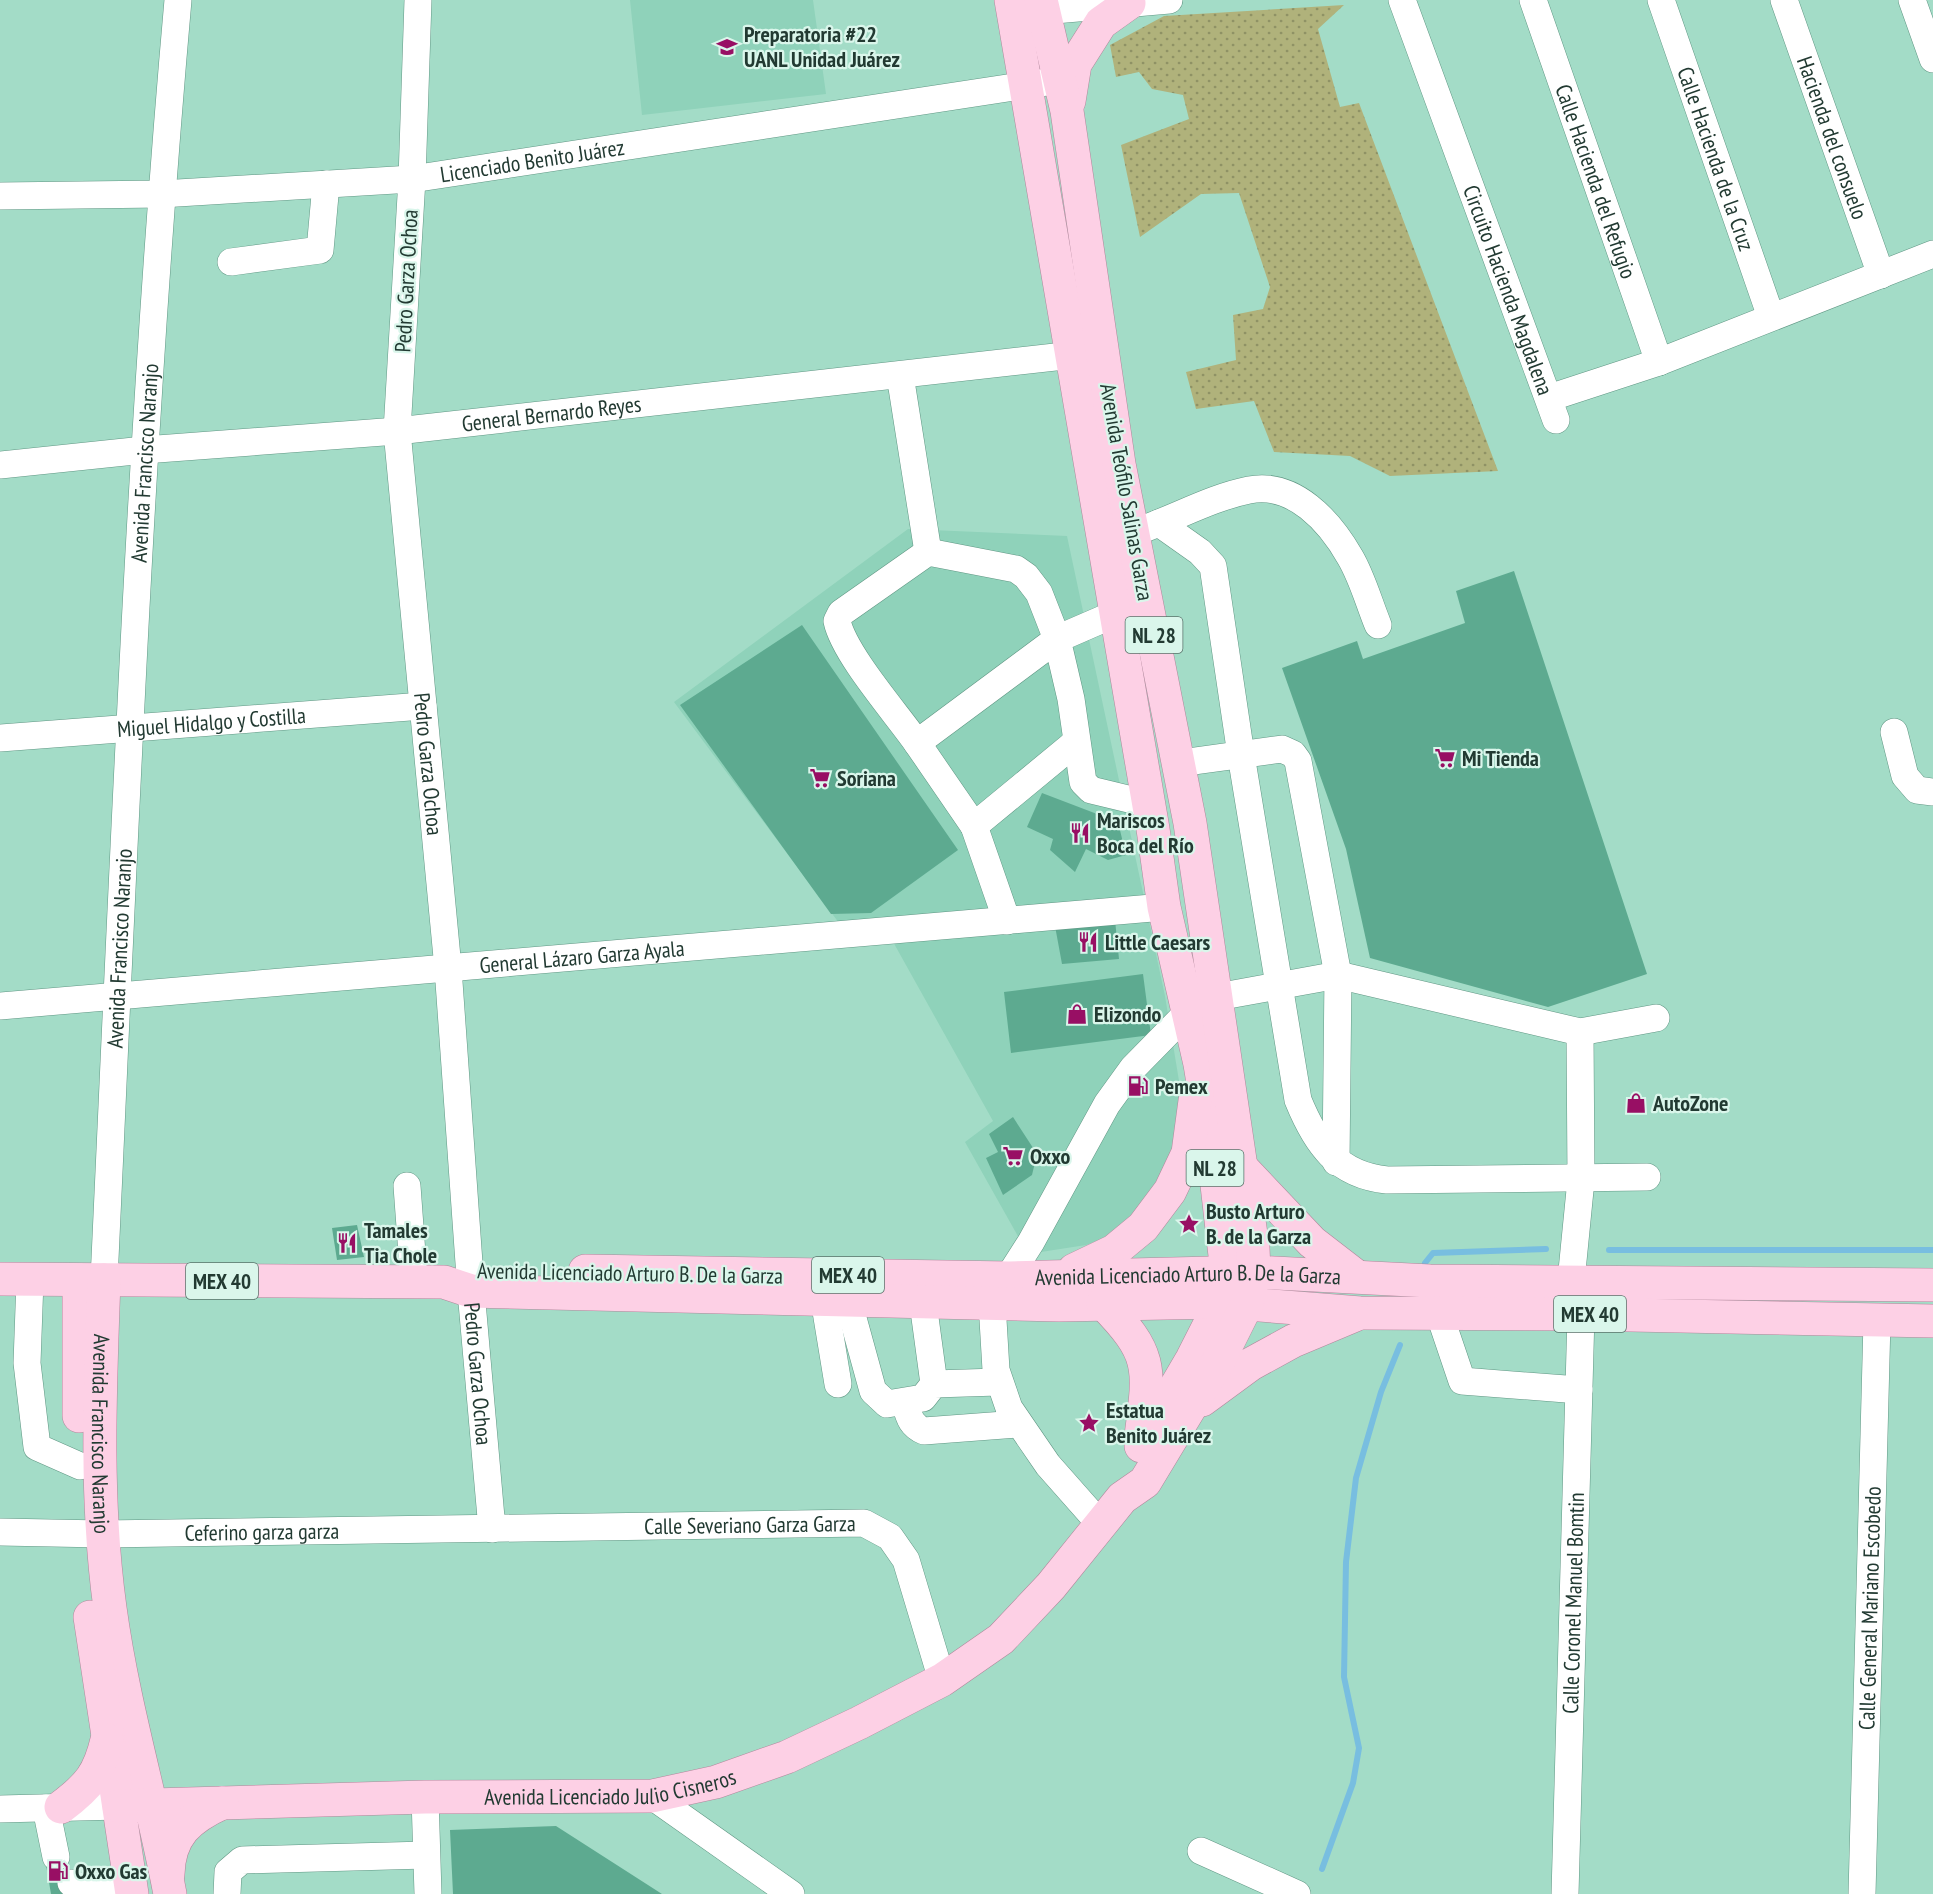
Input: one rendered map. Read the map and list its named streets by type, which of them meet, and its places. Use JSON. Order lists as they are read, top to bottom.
{
  "streets": {
    "main road": [
      "Avenida Francisco Naranjo",
      "Avenida Teófilo Salinas Garza",
      "NL 28",
      "Avenida Licenciado Arturo B. De la Garza",
      "MEX 40",
      "Avenida Licenciado Julio Cisneros"
    ],
    "street": [
      "Hacienda del consuelo",
      "Calle Hacienda de la Cruz",
      "Licenciado Benito Juárez",
      "Calle Hacienda del Refugio",
      "Pedro Garza Ochoa",
      "Circuito Hacienda Magdalena",
      "General Bernardo Reyes",
      "Miguel Hidalgo y Costilla",
      "General Lázaro Garza Ayala",
      "Calle Severiano Garza Garza",
      "Ceferino garza garza",
      "Calle Coronel Manuel Bomtin",
      "Calle General Mariano Escobedo"
    ]
  },
  "crossings": [
    ["Hacienda del consuelo", "Circuito Hacienda Magdalena"],
    ["Calle Hacienda de la Cruz", "Circuito Hacienda Magdalena"],
    ["Licenciado Benito Juárez", "Pedro Garza Ochoa"],
    ["Licenciado Benito Juárez", "Avenida Francisco Naranjo"],
    ["Licenciado Benito Juárez", "Avenida Teófilo Salinas Garza"],
    ["Calle Hacienda del Refugio", "Circuito Hacienda Magdalena"],
    ["Pedro Garza Ochoa", "General Bernardo Reyes"],
    ["Pedro Garza Ochoa", "Miguel Hidalgo y Costilla"],
    ["Pedro Garza Ochoa", "General Lázaro Garza Ayala"],
    ["Pedro Garza Ochoa", "Avenida Licenciado Arturo B. De la Garza"],
    ["Pedro Garza Ochoa", "Ceferino garza garza"],
    ["General Bernardo Reyes", "Avenida Francisco Naranjo"],
    ["General Bernardo Reyes", "Avenida Teófilo Salinas Garza"],
    ["Avenida Francisco Naranjo", "Miguel Hidalgo y Costilla"],
    ["Avenida Francisco Naranjo", "General Lázaro Garza Ayala"],
    ["Avenida Francisco Naranjo", "Avenida Licenciado Arturo B. De la Garza"],
    ["Avenida Francisco Naranjo", "Ceferino garza garza"],
    ["Avenida Francisco Naranjo", "Avenida Licenciado Julio Cisneros"],
    ["Avenida Teófilo Salinas Garza", "General Lázaro Garza Ayala"],
    ["Avenida Teófilo Salinas Garza", "Avenida Licenciado Arturo B. De la Garza"],
    ["Avenida Teófilo Salinas Garza", "Avenida Licenciado Julio Cisneros"],
    ["Avenida Licenciado Arturo B. De la Garza", "Calle Coronel Manuel Bomtin"],
    ["Avenida Licenciado Arturo B. De la Garza", "Calle General Mariano Escobedo"],
    ["Avenida Licenciado Arturo B. De la Garza", "Avenida Licenciado Julio Cisneros"],
    ["Calle Severiano Garza Garza", "Ceferino garza garza"],
    ["Calle Severiano Garza Garza", "Avenida Licenciado Julio Cisneros"]
  ],
  "places": {
    "school or university": ["Preparatoria #22 UANL Unidad Juárez"],
    "supermarket": ["Mi Tienda", "Soriana", "Oxxo"],
    "restaurant": ["Mariscos Boca del Río", "Little Caesars", "Tamales Tia Chole"],
    "shop": ["Elizondo", "AutoZone"],
    "fuel station": ["Pemex", "Oxxo Gas"],
    "place": ["Busto Arturo B. de la Garza", "Estatua Benito Juárez"]
  }
}
